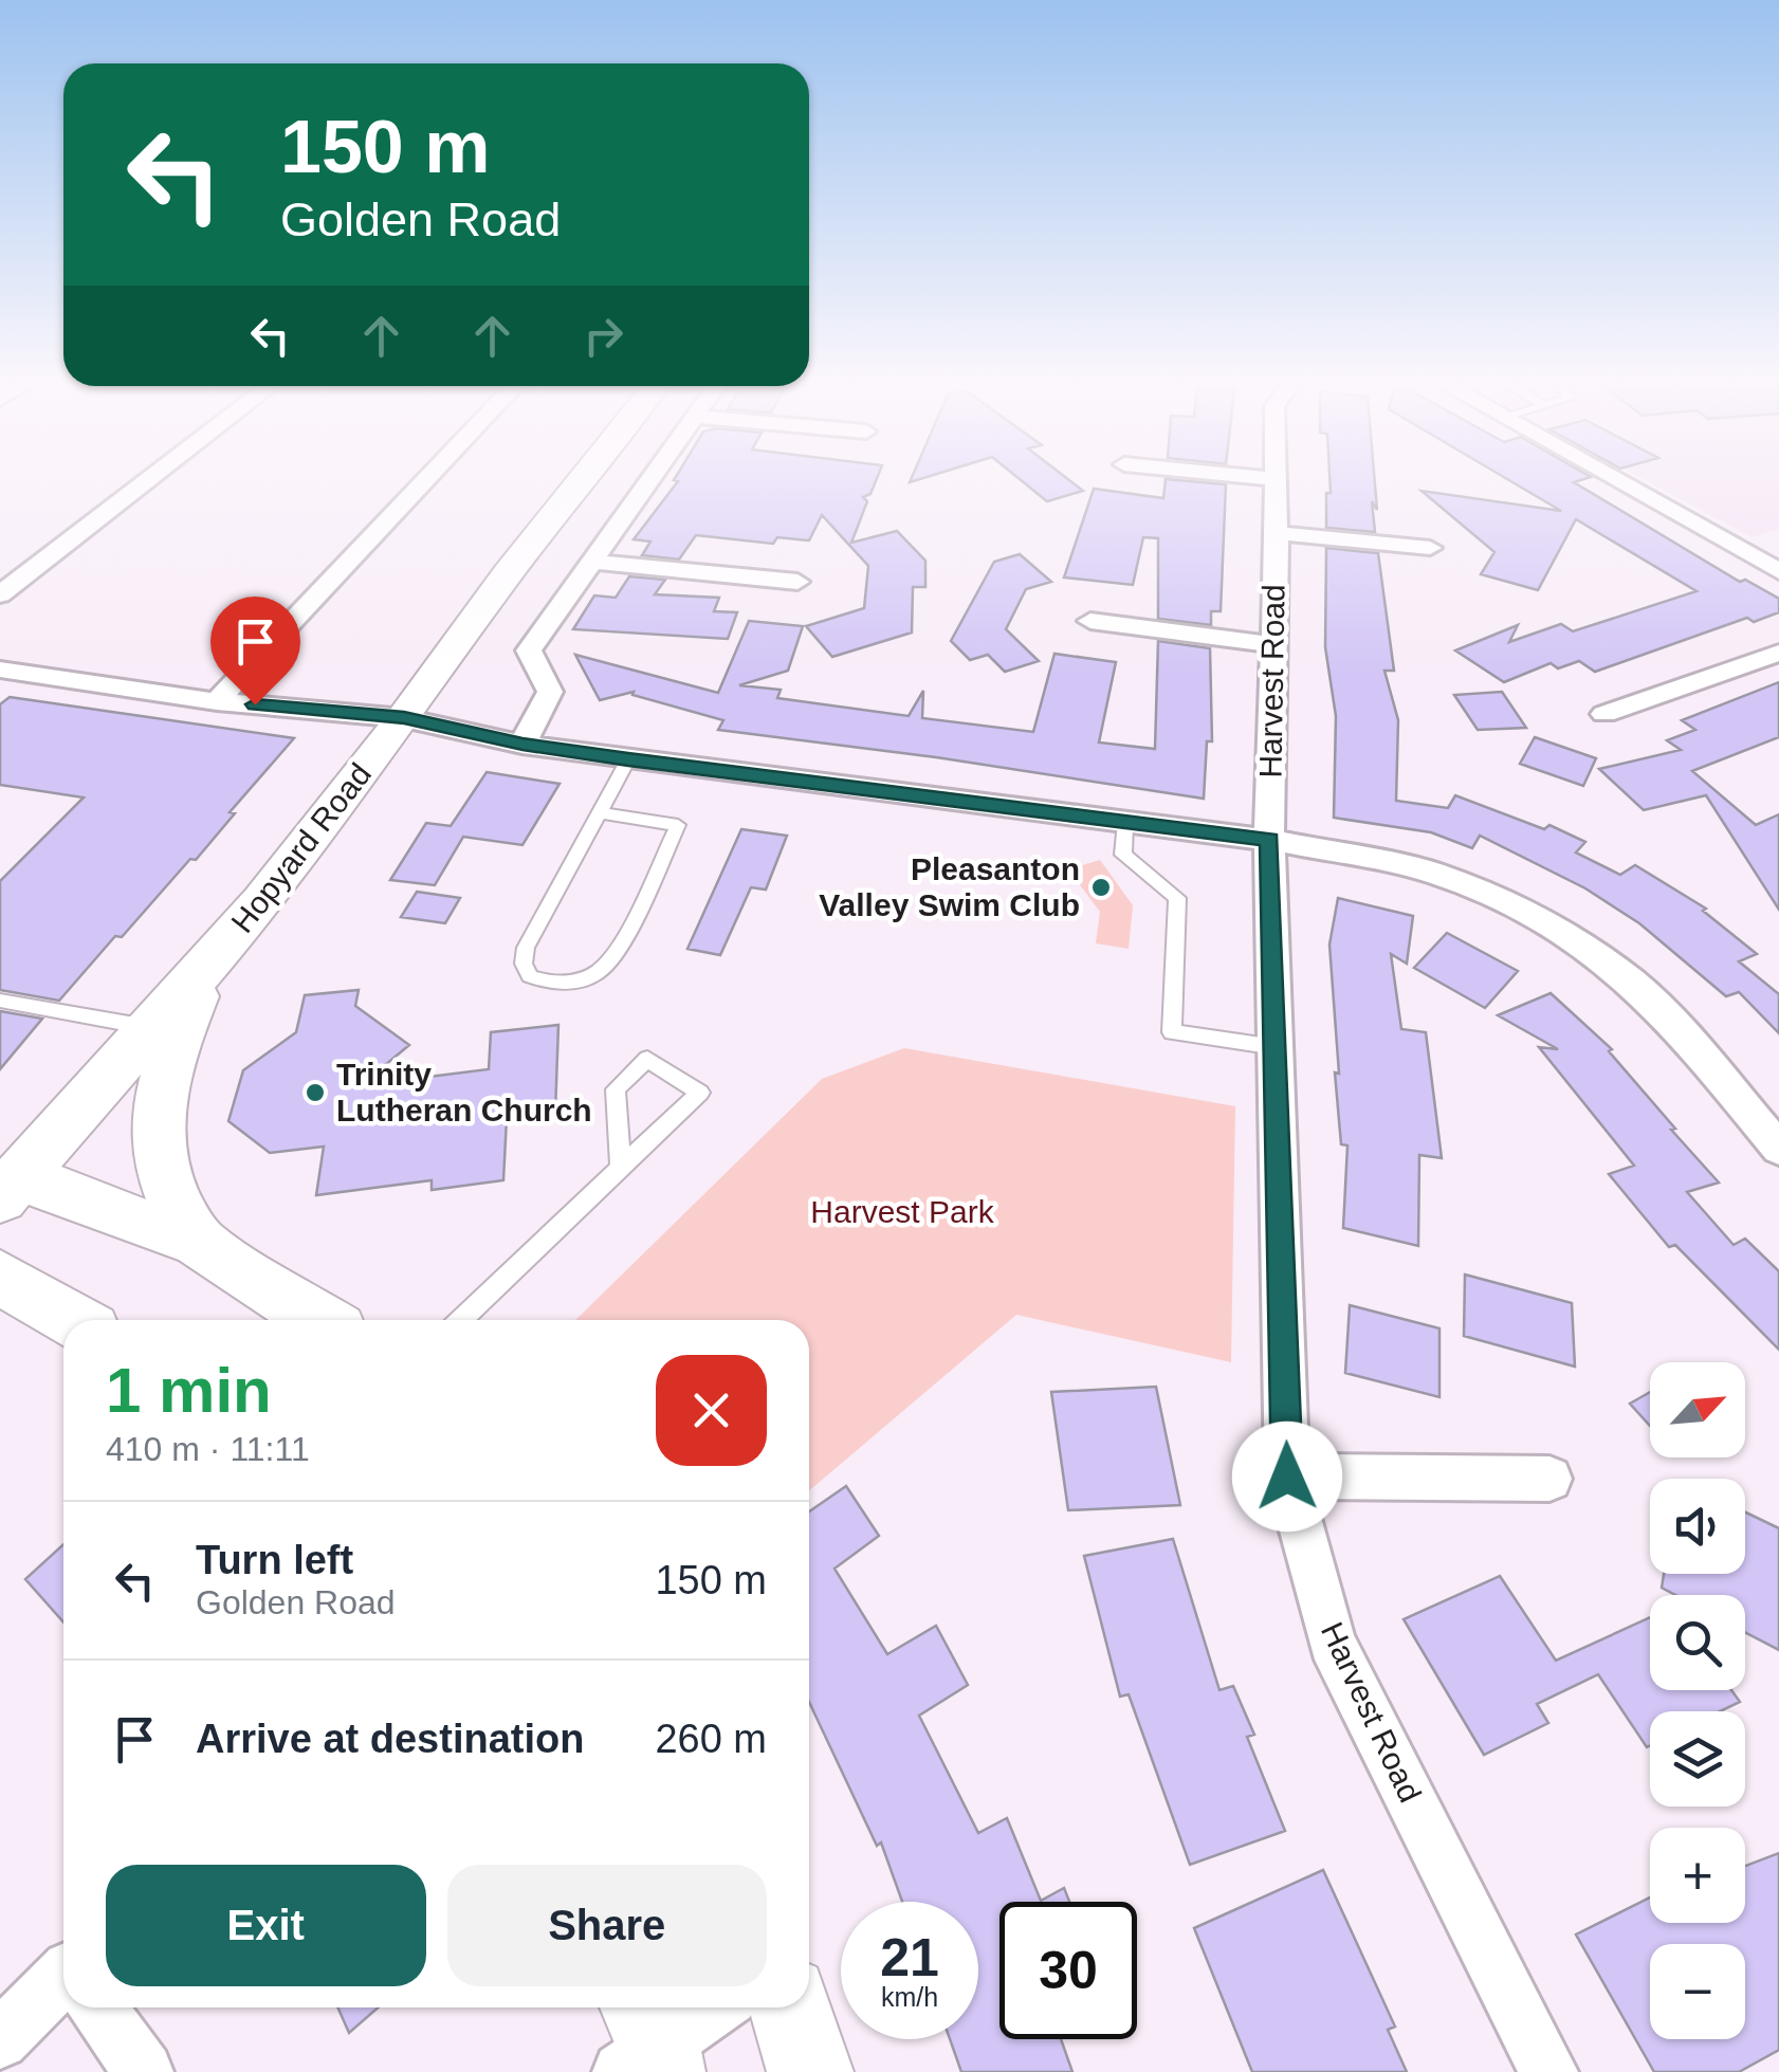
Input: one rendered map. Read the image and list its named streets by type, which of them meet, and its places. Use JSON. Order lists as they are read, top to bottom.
{
  "streets": {
    "main road": ["Hopyard Road"],
    "street": ["Harvest Road"]
  },
  "parks": ["Harvest Park"],
  "places": ["Pleasanton Valley Swim Club", "Trinity Lutheran Church"],
  "north": "top right",
  "page": {
    "turn": ["150 m", "Golden Road"],
    "heading": ["1 min", "410 m · 11:11"],
    "map_buttons": ["+", "−"],
    "list": [
      {
        "name": "Turn left",
        "note": "Golden Road",
        "value": "150 m"
      },
      {
        "name": "Arrive at destination",
        "value": "260 m"
      }
    ],
    "buttons": ["Exit", "Share"],
    "speed": "21 km/h",
    "limit": "30"
  }
}
